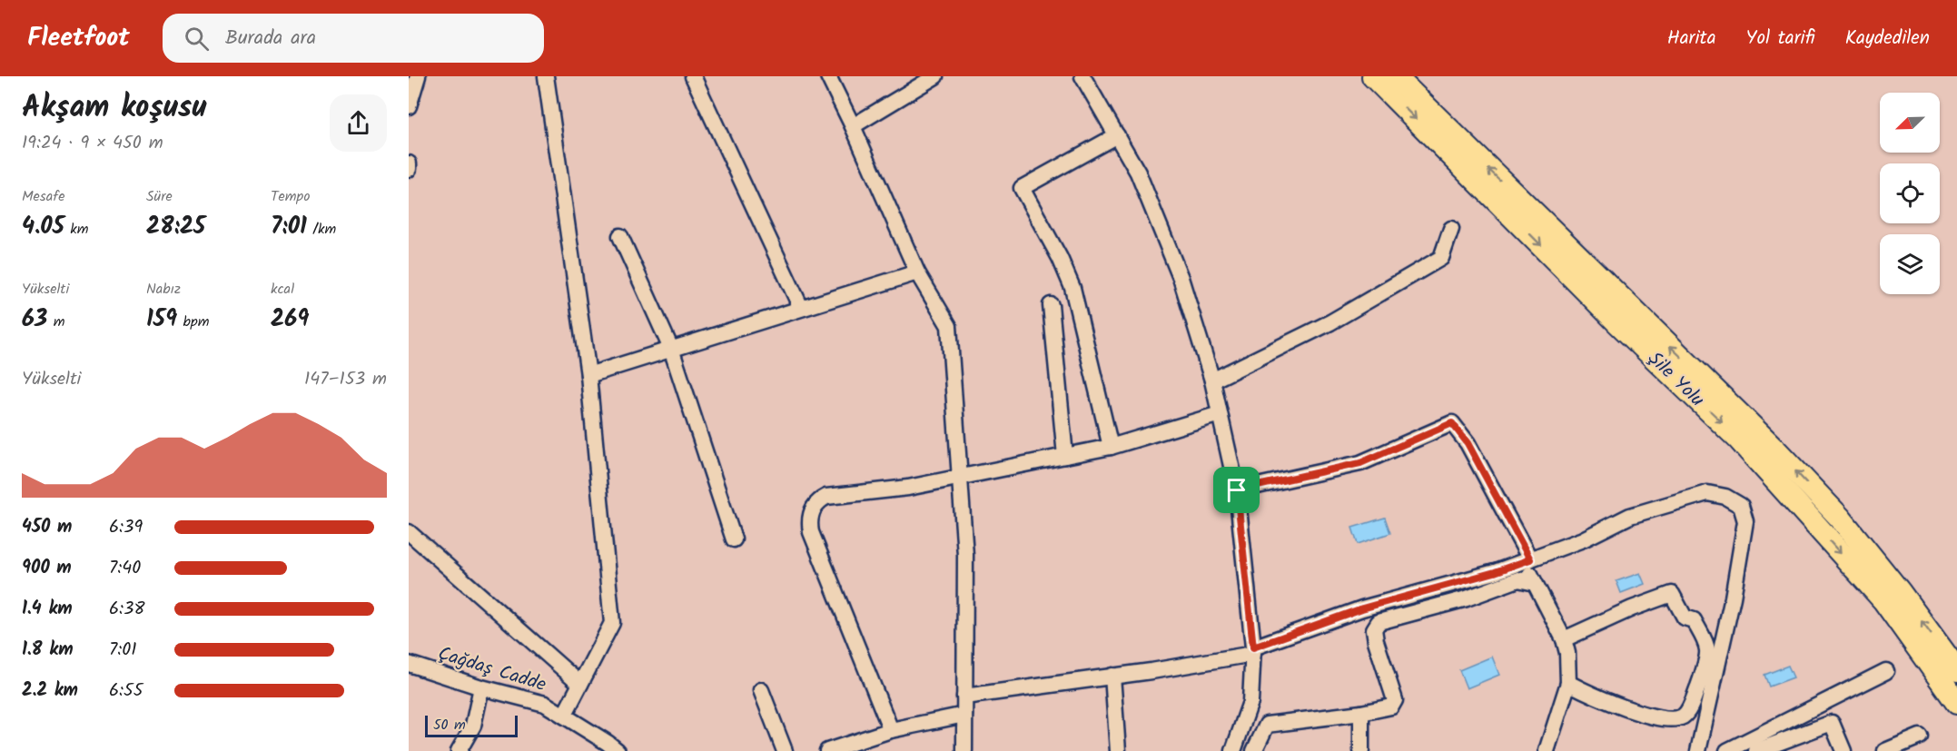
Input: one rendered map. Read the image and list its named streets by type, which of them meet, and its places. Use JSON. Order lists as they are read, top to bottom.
{
  "streets": {
    "highway": ["Şile Yolu"],
    "street": ["Çağdaş Cadde"]
  },
  "scale_bar": "50 m",
  "north": "bottom left",
  "page": {
    "header": "Fleetfoot",
    "search": "Burada ara",
    "nav": ["Harita", "Yol tarifi", "Kaydedilen"],
    "heading": ["Akşam koşusu", "19:24 · 9 × 450 m"],
    "stats": [
      ["Mesafe", "4.05 km"],
      ["Süre", "28:25"],
      ["Tempo", "7:01 /km"],
      ["Yükselti", "63 m"],
      ["Nabız", "159 bpm"],
      ["kcal", "269"]
    ],
    "chart": ["Yükselti", "147–153 m"],
    "list": [
      {
        "name": "450 m",
        "note": "6:39"
      },
      {
        "name": "900 m",
        "note": "7:40"
      },
      {
        "name": "1.4 km",
        "note": "6:38"
      },
      {
        "name": "1.8 km",
        "note": "7:01"
      },
      {
        "name": "2.2 km",
        "note": "6:55"
      }
    ],
    "scale": "50 m"
  }
}
